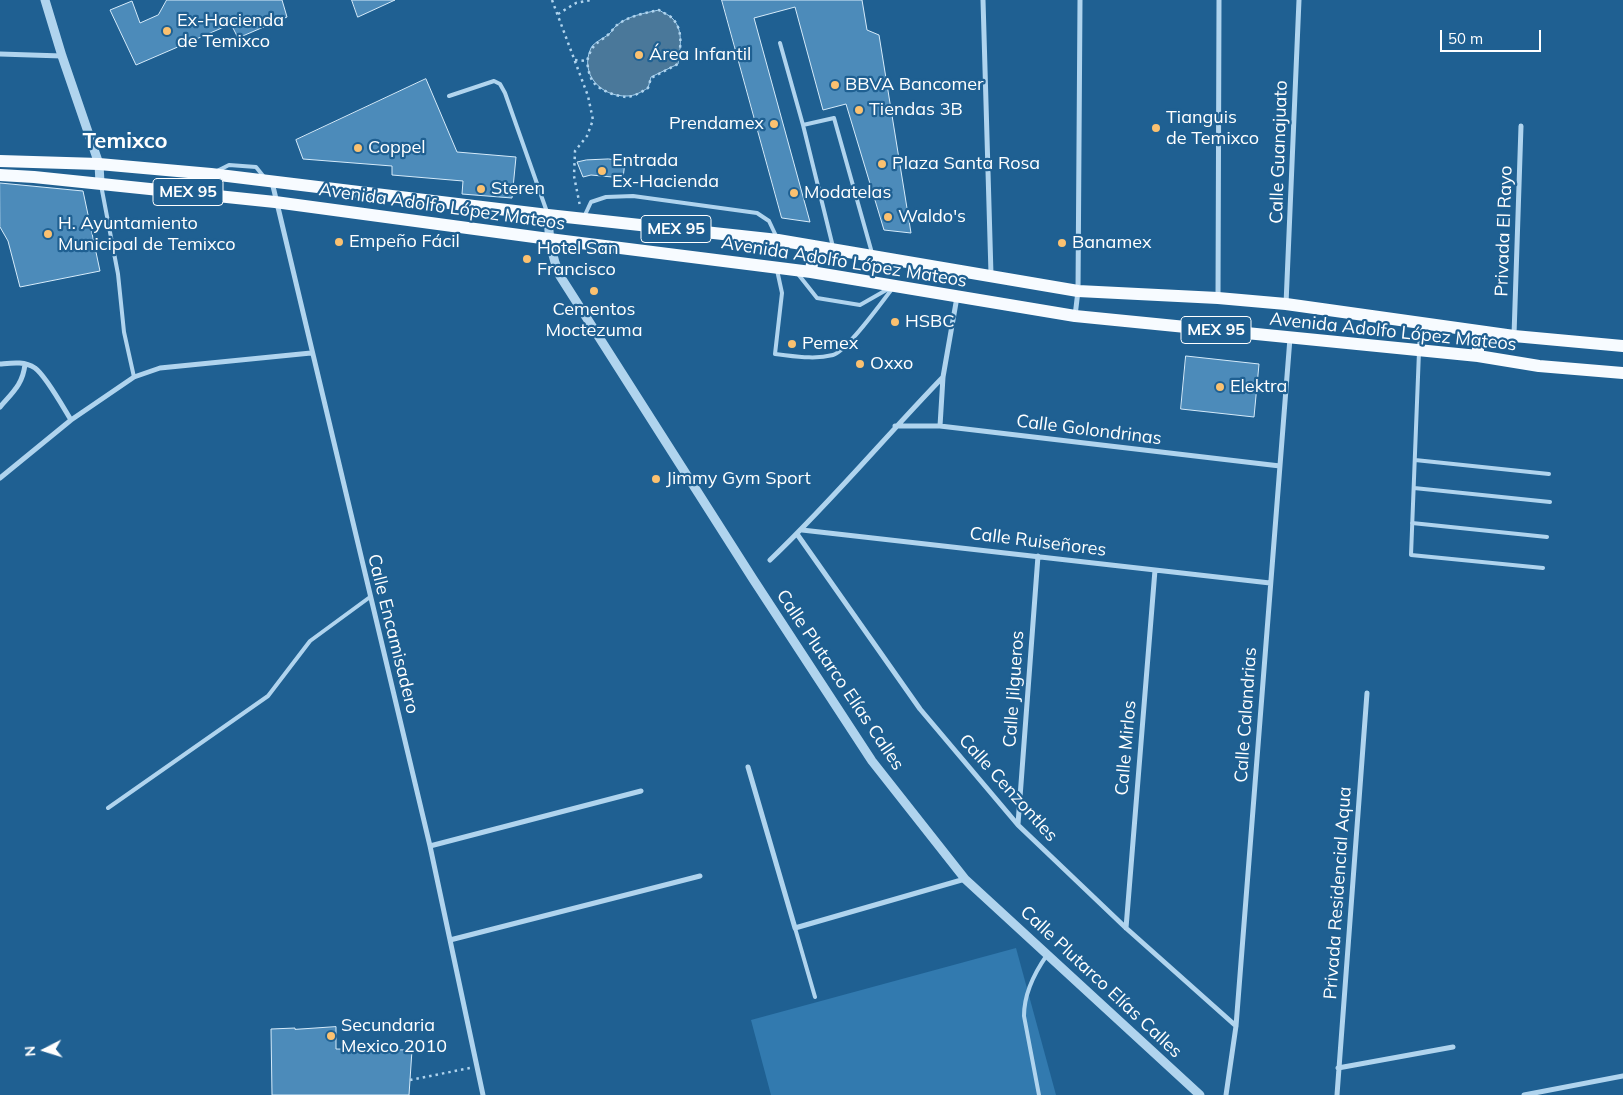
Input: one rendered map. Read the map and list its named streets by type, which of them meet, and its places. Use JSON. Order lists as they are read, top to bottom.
{
  "streets": {
    "main road": ["MEX 95", "Avenida Adolfo López Mateos"],
    "street": [
      "Calle Guanajuato",
      "Privada El Rayo",
      "Calle Golondrinas",
      "Calle Ruiseñores",
      "Calle Encamisadero",
      "Calle Plutarco Elías Calles",
      "Calle Jilgueros",
      "Calle Calandrias",
      "Calle Mirlos",
      "Calle Cenzontles",
      "Privada Residencial Aqua"
    ]
  },
  "crossings": [
    ["Calle Guanajuato", "Avenida Adolfo López Mateos"],
    ["Avenida Adolfo López Mateos", "Privada El Rayo"],
    ["Avenida Adolfo López Mateos", "Calle Encamisadero"],
    ["Avenida Adolfo López Mateos", "Calle Plutarco Elías Calles"],
    ["Avenida Adolfo López Mateos", "Calle Calandrias"],
    ["Calle Golondrinas", "Calle Calandrias"],
    ["Calle Ruiseñores", "Calle Jilgueros"],
    ["Calle Ruiseñores", "Calle Calandrias"],
    ["Calle Ruiseñores", "Calle Mirlos"],
    ["Calle Jilgueros", "Calle Cenzontles"],
    ["Calle Calandrias", "Calle Cenzontles"],
    ["Calle Mirlos", "Calle Cenzontles"]
  ],
  "districts": ["Temixco"],
  "places": [
    "Ex-Hacienda de Temixco",
    "Área Infantil",
    "BBVA Bancomer",
    "Tiendas 3B",
    "Prendamex",
    "Tianguis de Temixco",
    "Coppel",
    "Plaza Santa Rosa",
    "Entrada Ex-Hacienda",
    "Steren",
    "Modatelas",
    "Waldo's",
    "H. Ayuntamiento Municipal de Temixco",
    "Empeño Fácil",
    "Banamex",
    "Hotel San Francisco",
    "Cementos Moctezuma",
    "HSBC",
    "Pemex",
    "Oxxo",
    "Elektra",
    "Jimmy Gym Sport",
    "Secundaria Mexico 2010"
  ],
  "scale_bar": "50 m",
  "north": "left"
}
